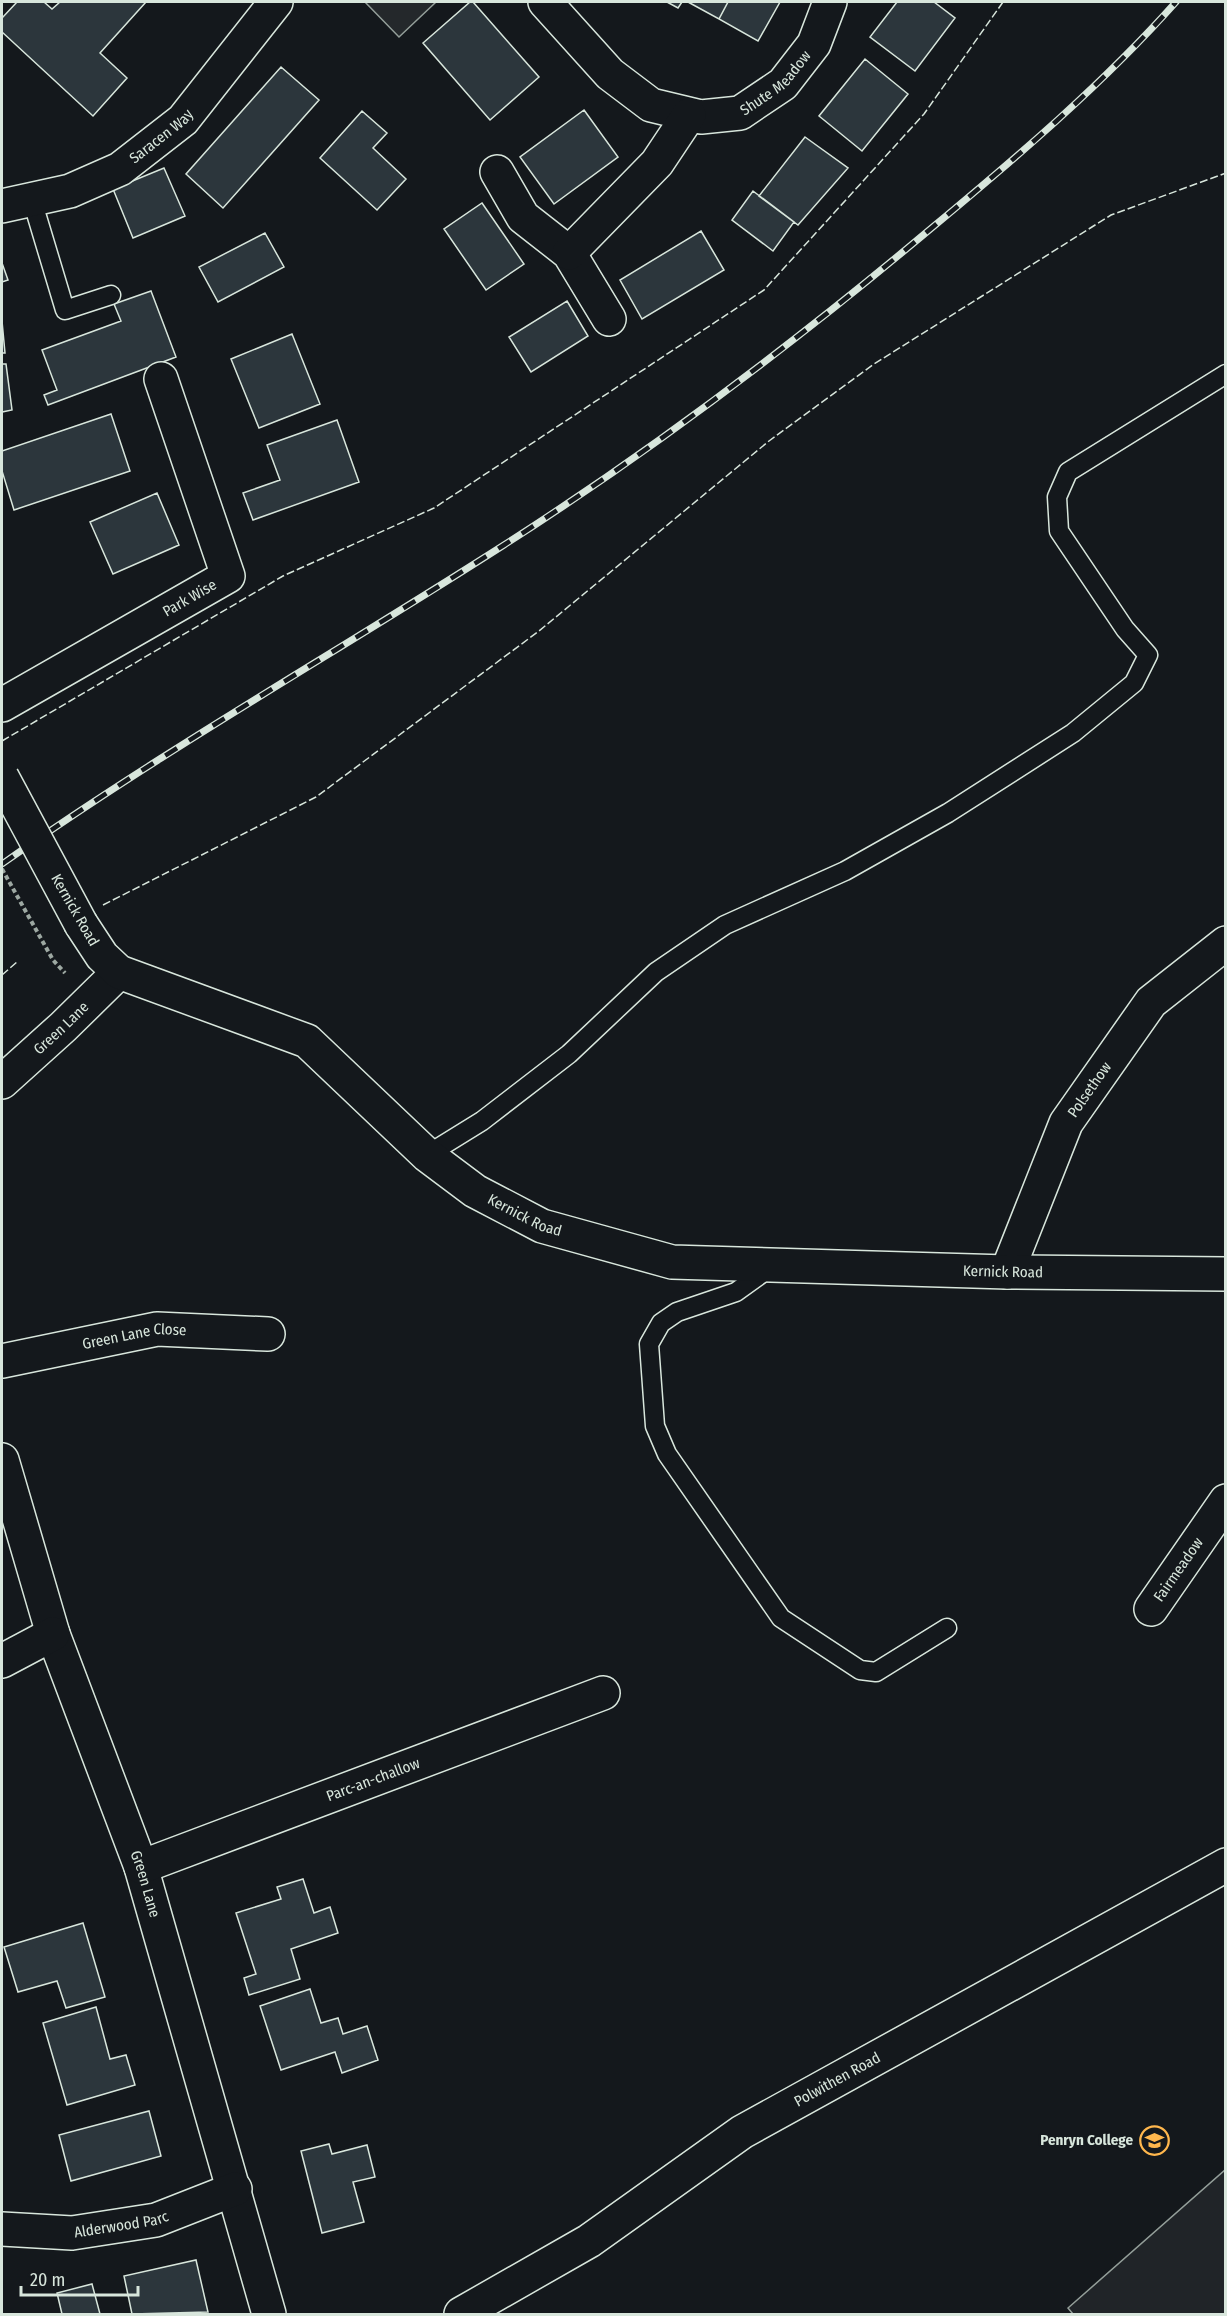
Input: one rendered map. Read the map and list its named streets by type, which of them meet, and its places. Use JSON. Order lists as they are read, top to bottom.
{
  "streets": {
    "street": [
      "Shute Meadow",
      "Saracen Way",
      "Park Wise",
      "Kernick Road",
      "Green Lane",
      "Polsethow",
      "Green Lane Close",
      "Fairmeadow",
      "Parc-an-challow",
      "Polwithen Road",
      "Alderwood Parc"
    ]
  },
  "crossings": [
    ["Kernick Road", "Green Lane"],
    ["Kernick Road", "Polsethow"],
    ["Green Lane", "Parc-an-challow"],
    ["Green Lane", "Alderwood Parc"]
  ],
  "places": {
    "school or university": ["Penryn College"]
  },
  "scale_bar": "20 m"
}
